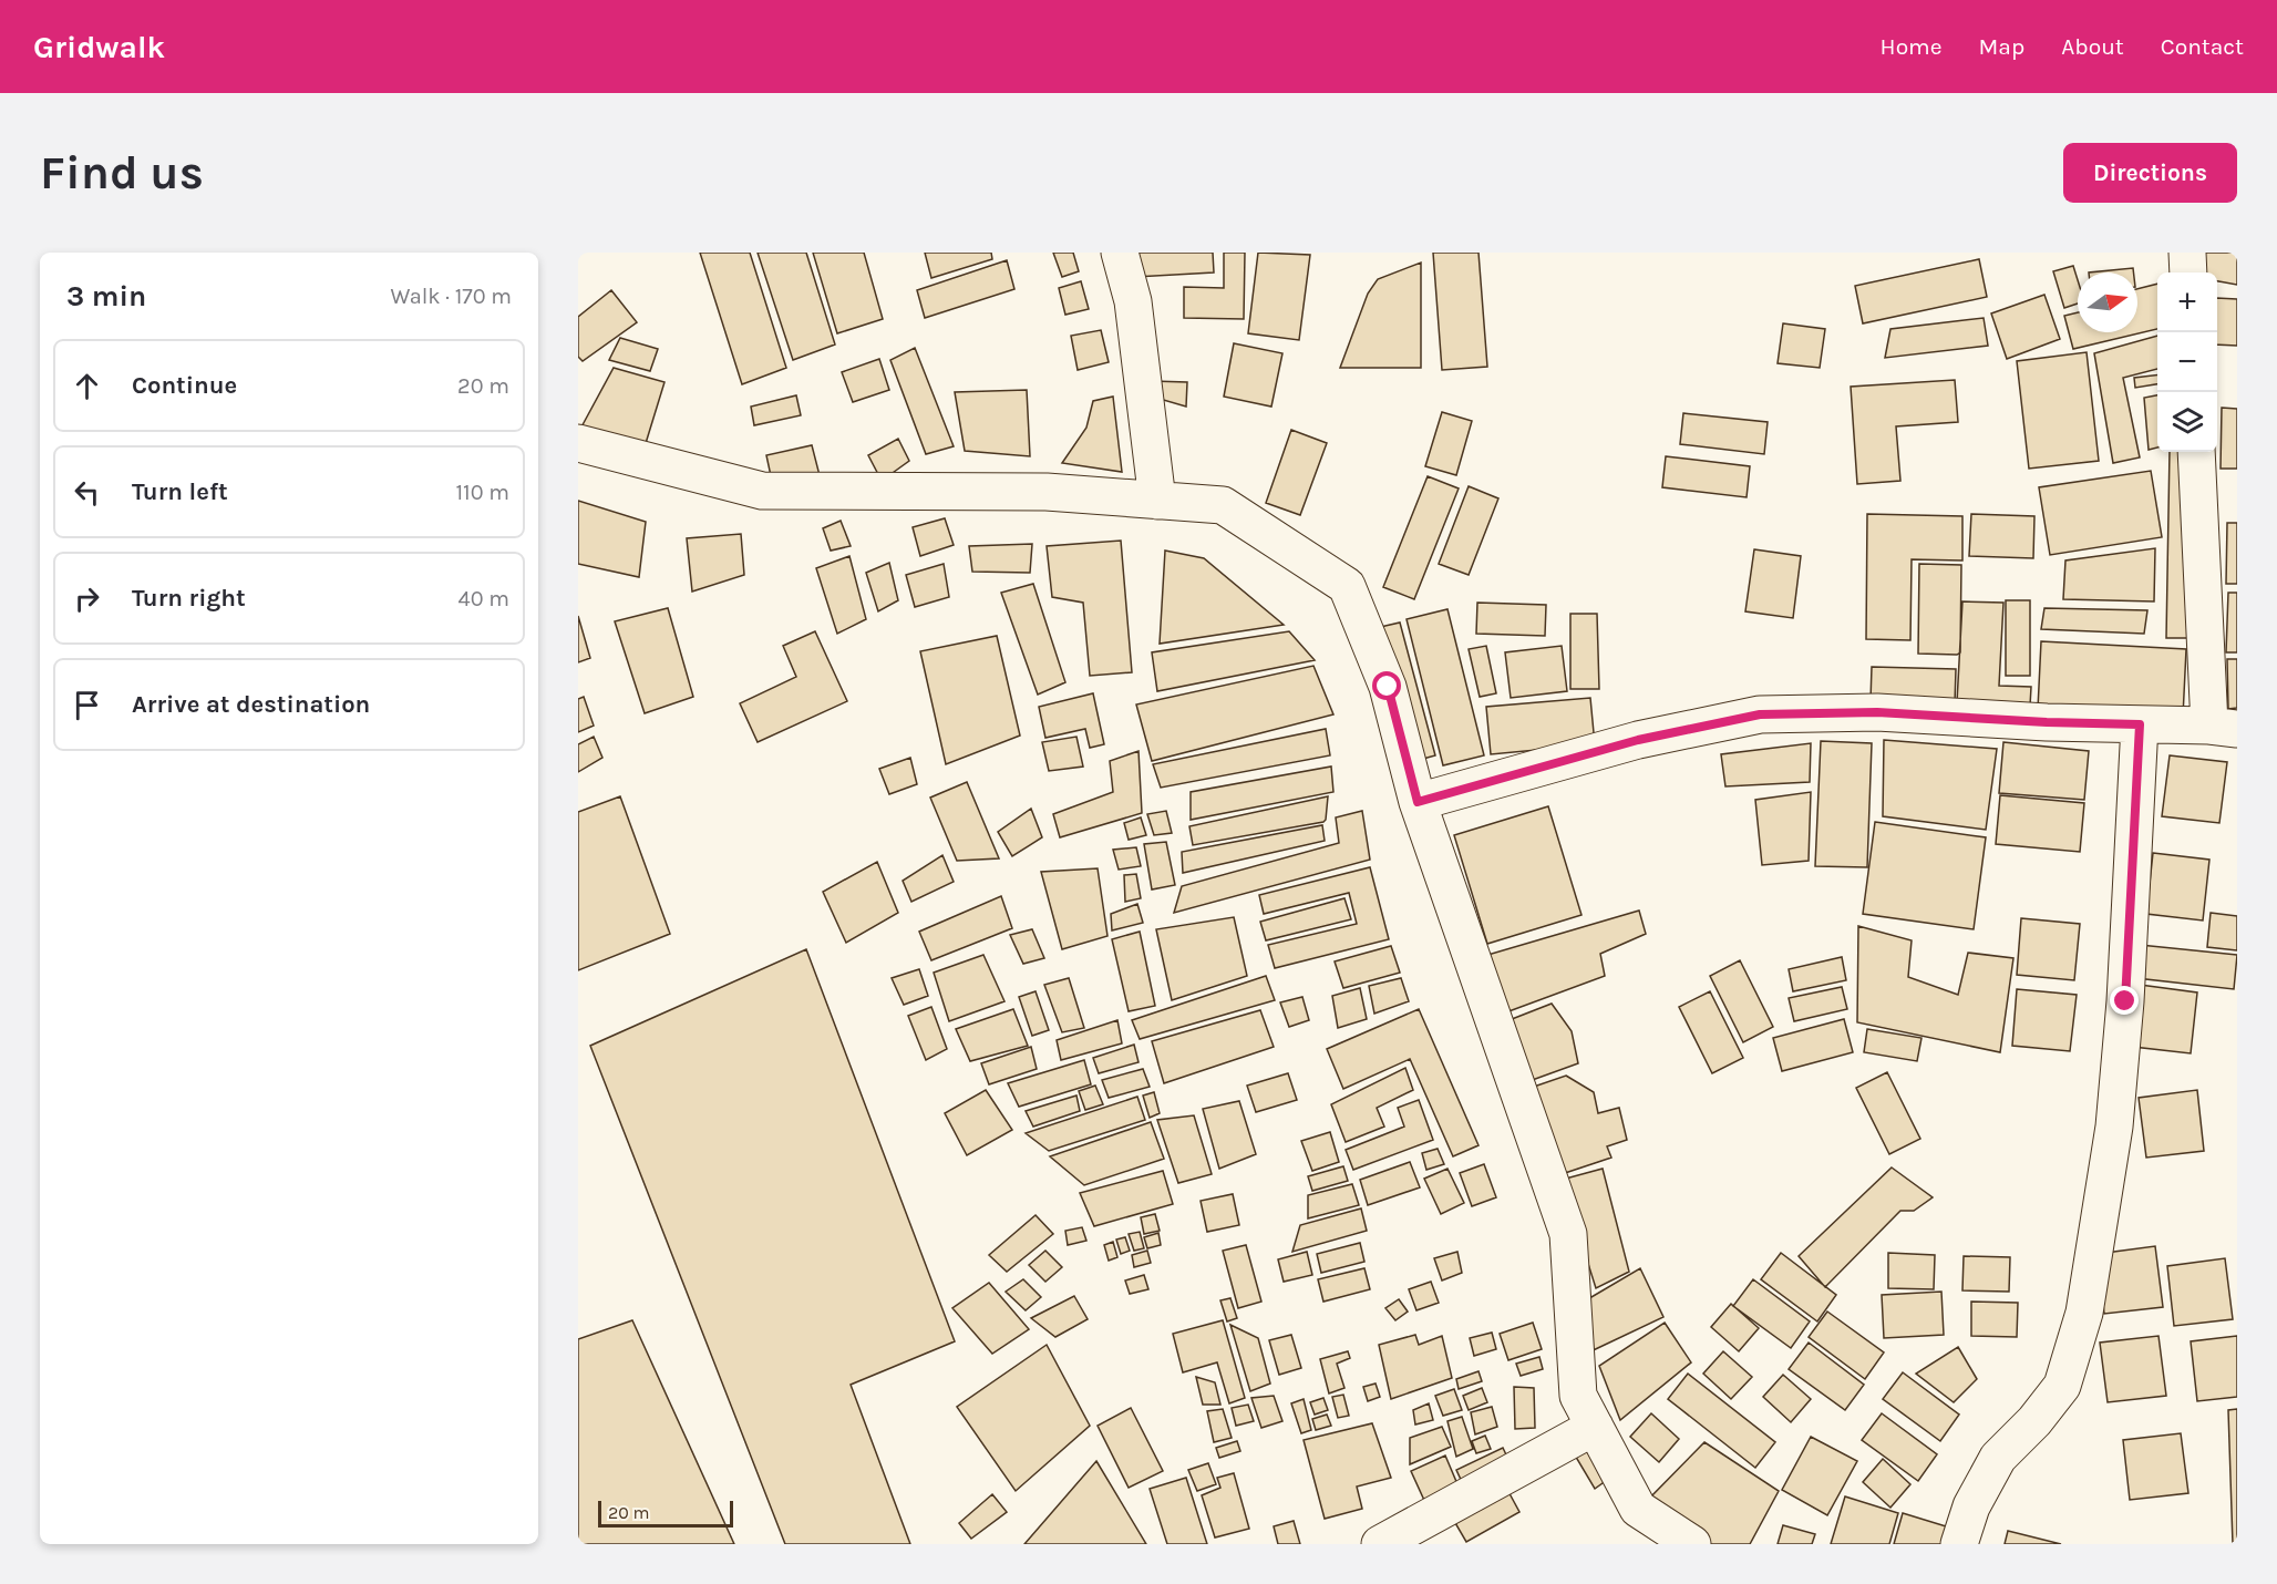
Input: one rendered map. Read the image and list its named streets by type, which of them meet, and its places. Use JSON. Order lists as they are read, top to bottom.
{
  "scale_bar": "20 m",
  "north": "right",
  "page": {
    "header": "Gridwalk",
    "nav": [
      "Home",
      "Map",
      "About",
      "Contact"
    ],
    "buttons": "Directions",
    "title": "Find us",
    "heading": ["3 min", "Walk · 170 m"],
    "map_buttons": ["+", "−"],
    "list": [
      ["Continue", "20 m"],
      ["Turn left", "110 m"],
      ["Turn right", "40 m"],
      "Arrive at destination"
    ],
    "scale": "20 m"
  }
}
